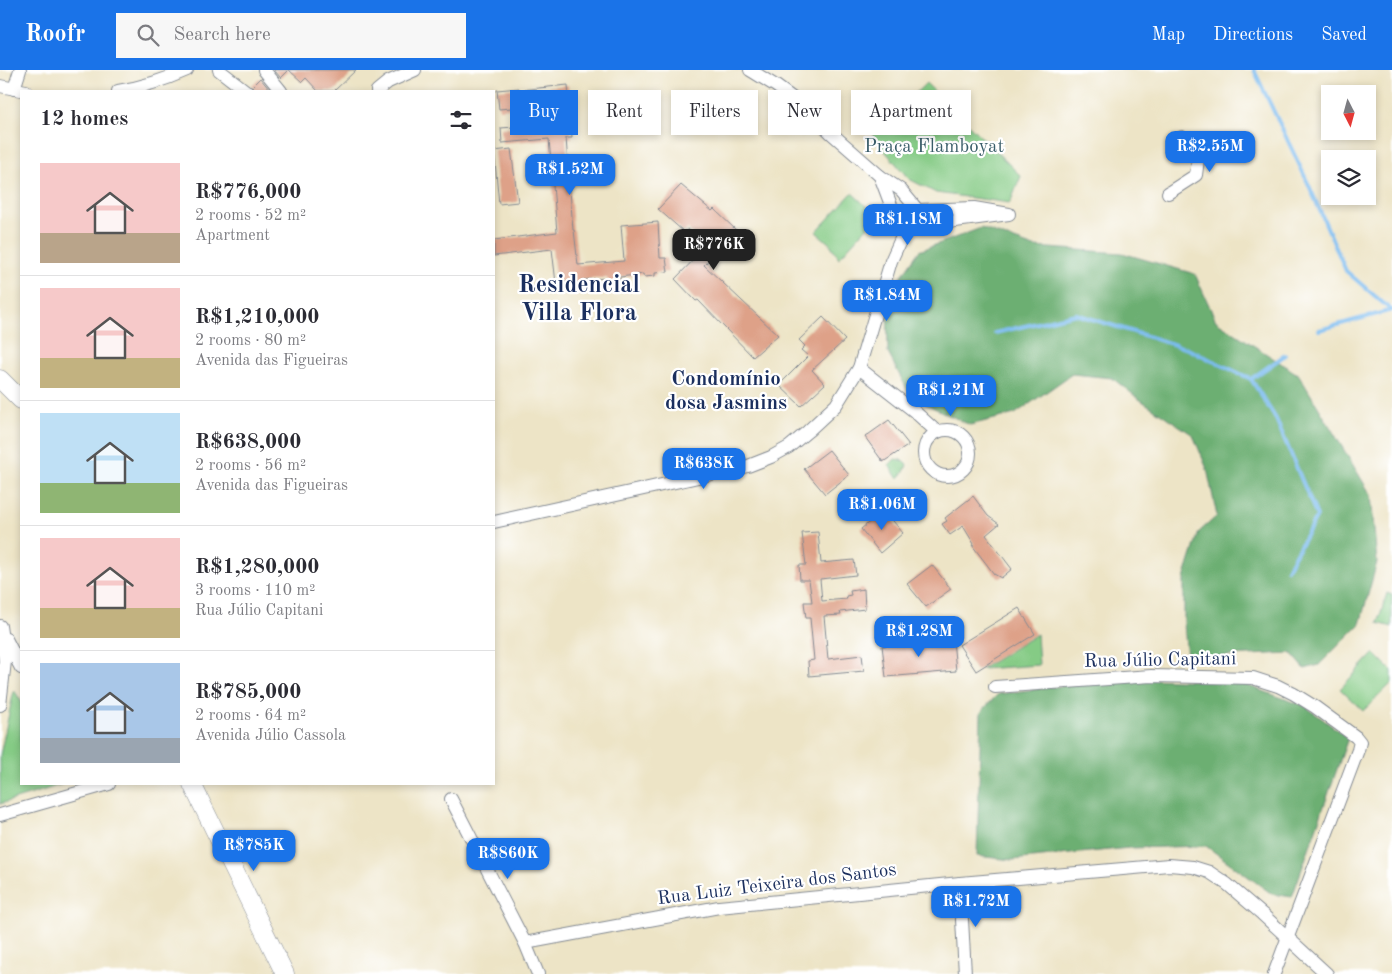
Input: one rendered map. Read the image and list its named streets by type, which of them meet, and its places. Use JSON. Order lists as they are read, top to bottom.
{
  "streets": {
    "street": ["Rua Júlio Capitani", "Rua Luiz Teixeira dos Santos"]
  },
  "crossings": [
    ["Rua Júlio Capitani", "Rua Luiz Teixeira dos Santos"]
  ],
  "districts": ["Residencial Villa Flora", "Condomínio dosa Jasmins"],
  "parks": ["Praça Flamboyat"],
  "north": "bottom",
  "page": {
    "header": "Roofr",
    "search": "Search here",
    "nav": ["Map", "Directions", "Saved"],
    "chip": [
      "Buy",
      "Rent",
      "Filters",
      "New",
      "Apartment"
    ],
    "heading": "12 homes",
    "price": [
      "R$2.55M",
      "R$1.52M",
      "R$1.18M",
      "R$776K",
      "R$1.84M",
      "R$1.21M",
      "R$638K",
      "R$1.06M",
      "R$1.28M",
      "R$785K",
      "R$860K",
      "R$1.72M"
    ],
    "list": [
      {
        "name": "R$776,000",
        "note": "2 rooms · 52 m² · Apartment"
      },
      {
        "name": "R$1,210,000",
        "note": "2 rooms · 80 m² · Avenida das Figueiras"
      },
      {
        "name": "R$638,000",
        "note": "2 rooms · 56 m² · Avenida das Figueiras"
      },
      {
        "name": "R$1,280,000",
        "note": "3 rooms · 110 m² · Rua Júlio Capitani"
      },
      {
        "name": "R$785,000",
        "note": "2 rooms · 64 m² · Avenida Júlio Cassola"
      }
    ]
  }
}
